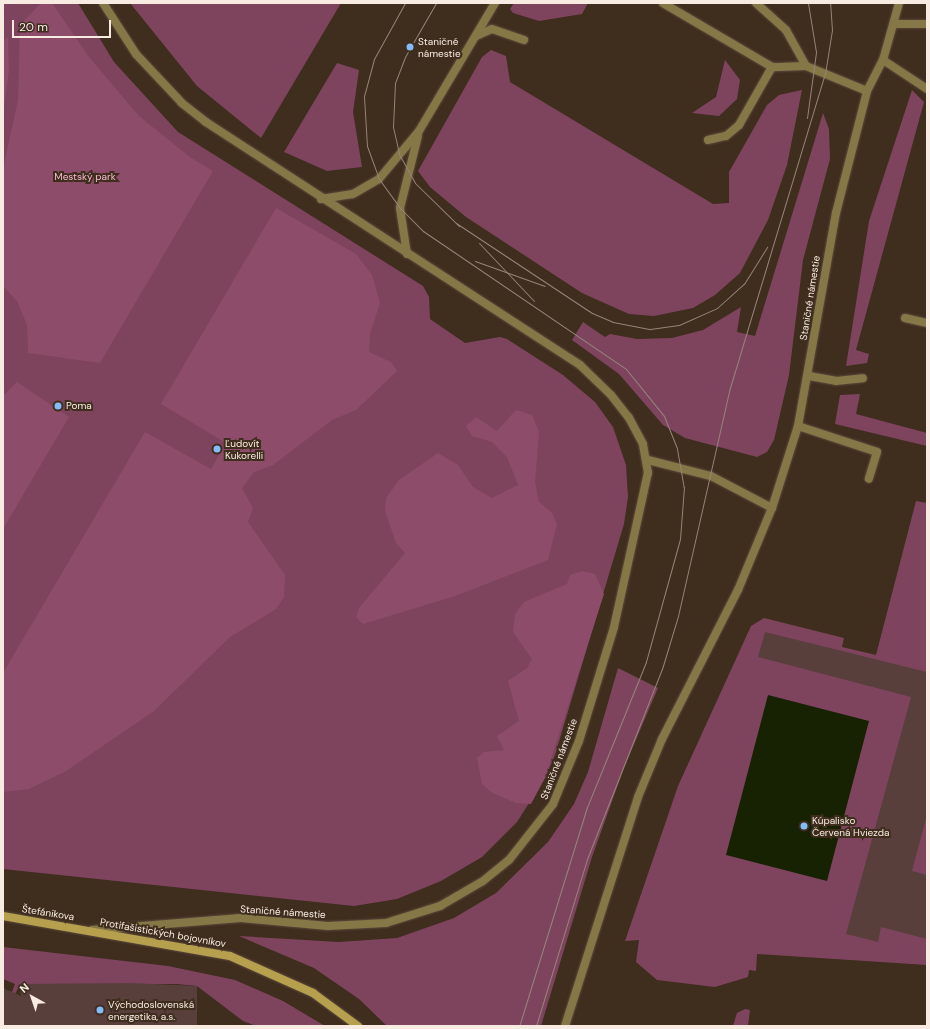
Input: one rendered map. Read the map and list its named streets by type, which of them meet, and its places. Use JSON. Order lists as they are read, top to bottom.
{
  "streets": {
    "street": ["Staničné námestie", "Štefánikova", "Protifašistických bojovníkov"]
  },
  "crossings": [
    ["Staničné námestie", "Štefánikova"],
    ["Staničné námestie", "Protifašistických bojovníkov"],
    ["Štefánikova", "Protifašistických bojovníkov"]
  ],
  "parks": ["Mestský park"],
  "places": [
    "Staničné námestie",
    "Poma",
    "Ľudovít Kukorelli",
    "Kúpalisko Červená Hviezda",
    "Východoslovenská energetika, a.s."
  ],
  "scale_bar": "20 m",
  "north": "top left"
}
